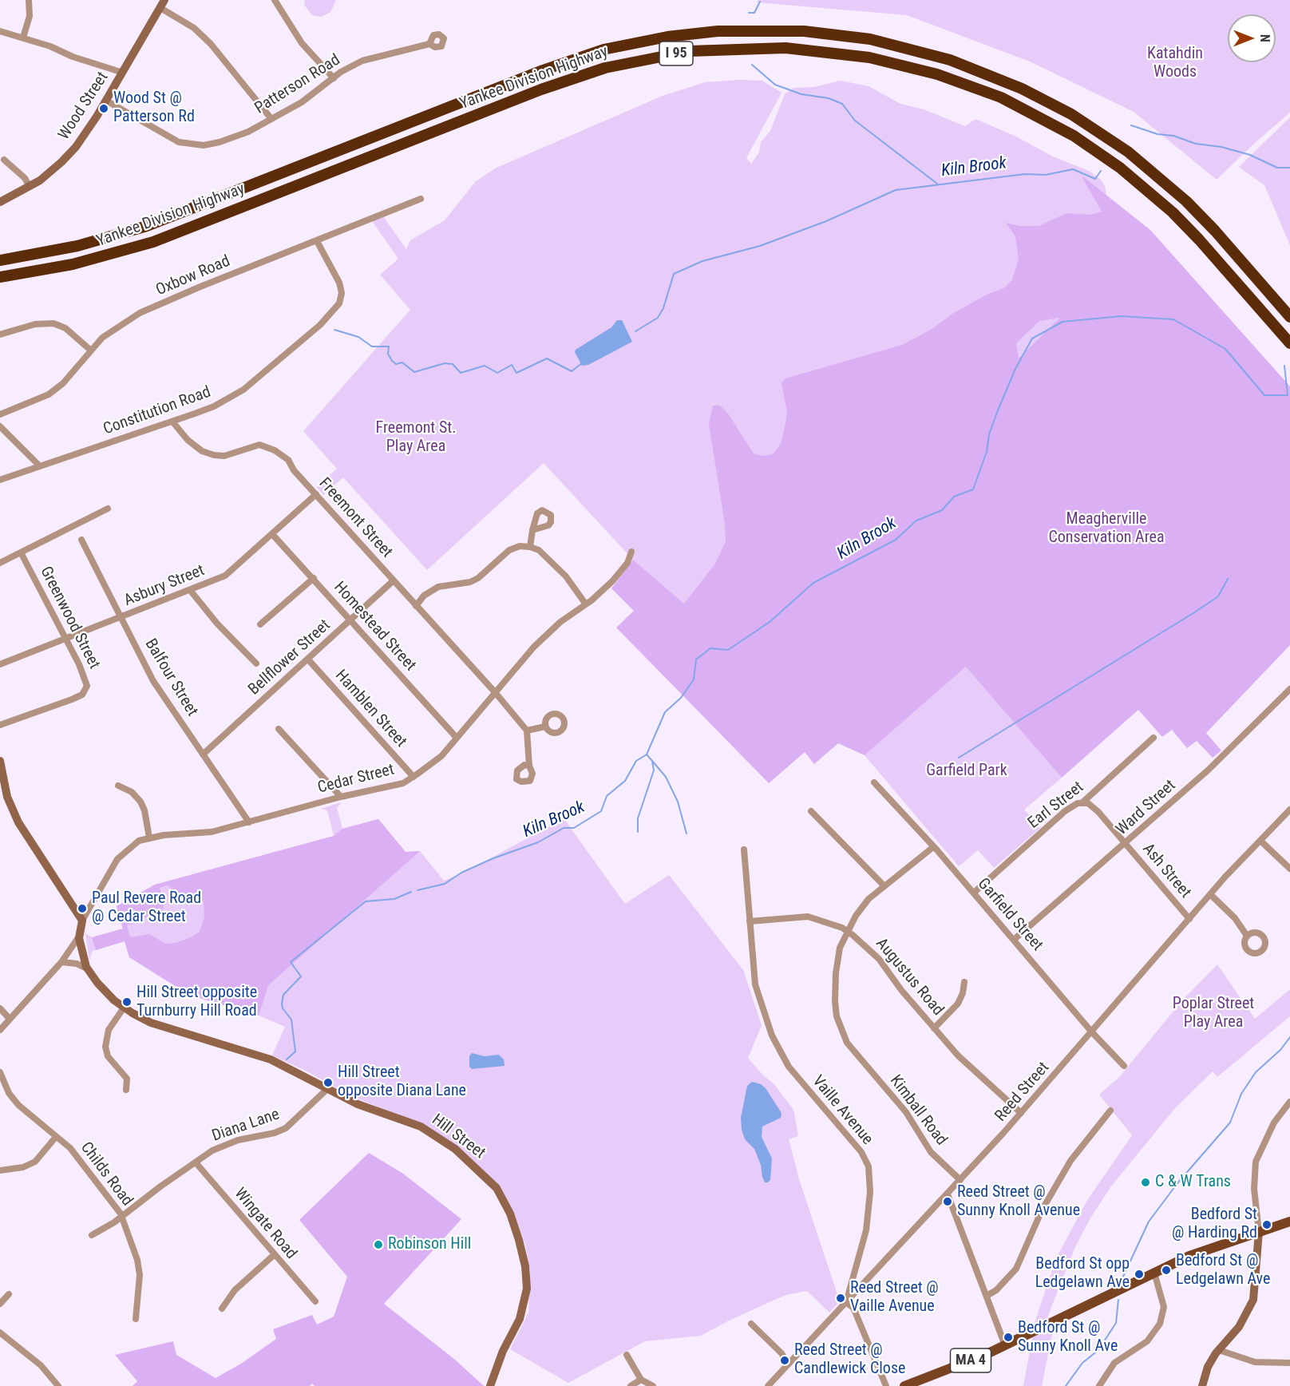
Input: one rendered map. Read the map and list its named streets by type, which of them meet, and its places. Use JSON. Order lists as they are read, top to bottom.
{
  "streets": {
    "highway": ["I 95", "Yankee Division Highway"],
    "main road": ["MA 4"],
    "street": [
      "Patterson Road",
      "Wood Street",
      "Oxbow Road",
      "Constitution Road",
      "Freemont Street",
      "Asbury Street",
      "Greenwood Street",
      "Homestead Street",
      "Bellflower Street",
      "Balfour Street",
      "Hamblen Street",
      "Cedar Street",
      "Earl Street",
      "Ward Street",
      "Ash Street",
      "Garfield Street",
      "Augustus Road",
      "Reed Street",
      "Vaille Avenue",
      "Kimball Road",
      "Diana Lane",
      "Hill Street",
      "Childs Road",
      "Wingate Road"
    ]
  },
  "crossings": [
    ["Patterson Road", "Wood Street"],
    ["Oxbow Road", "Constitution Road"],
    ["Constitution Road", "Freemont Street"],
    ["Freemont Street", "Asbury Street"],
    ["Freemont Street", "Bellflower Street"],
    ["Freemont Street", "Cedar Street"],
    ["Asbury Street", "Greenwood Street"],
    ["Asbury Street", "Homestead Street"],
    ["Asbury Street", "Balfour Street"],
    ["Homestead Street", "Bellflower Street"],
    ["Homestead Street", "Cedar Street"],
    ["Bellflower Street", "Balfour Street"],
    ["Bellflower Street", "Hamblen Street"],
    ["Balfour Street", "Cedar Street"],
    ["Hamblen Street", "Cedar Street"],
    ["Cedar Street", "Hill Street"],
    ["Earl Street", "Ash Street"],
    ["Earl Street", "Garfield Street"],
    ["Ward Street", "Ash Street"],
    ["Ward Street", "Garfield Street"],
    ["Ash Street", "Reed Street"],
    ["Garfield Street", "Reed Street"],
    ["Garfield Street", "Kimball Road"],
    ["Augustus Road", "Reed Street"],
    ["Augustus Road", "Vaille Avenue"],
    ["Augustus Road", "Kimball Road"],
    ["Reed Street", "Vaille Avenue"],
    ["Reed Street", "Kimball Road"],
    ["Diana Lane", "Hill Street"],
    ["Diana Lane", "Childs Road"],
    ["Diana Lane", "Wingate Road"]
  ],
  "water": ["Kiln Brook"],
  "parks": [
    "Katahdin Woods",
    "Freemont St. Play Area",
    "Meagherville Conservation Area",
    "Garfield Park",
    "Poplar Street Play Area"
  ],
  "places": [
    "Wood St @ Patterson Rd",
    "Paul Revere Road @ Cedar Street",
    "Hill Street opposite Turnburry Hill Road",
    "Hill Street opposite Diana Lane",
    "C & W Trans",
    "Reed Street @ Sunny Knoll Avenue",
    "Bedford St @ Harding Rd",
    "Robinson Hill",
    "Bedford St @ Ledgelawn Ave",
    "Bedford St opp Ledgelawn Ave",
    "Reed Street @ Vaille Avenue",
    "Bedford St @ Sunny Knoll Ave",
    "Reed Street @ Candlewick Close"
  ],
  "north": "right"
}
